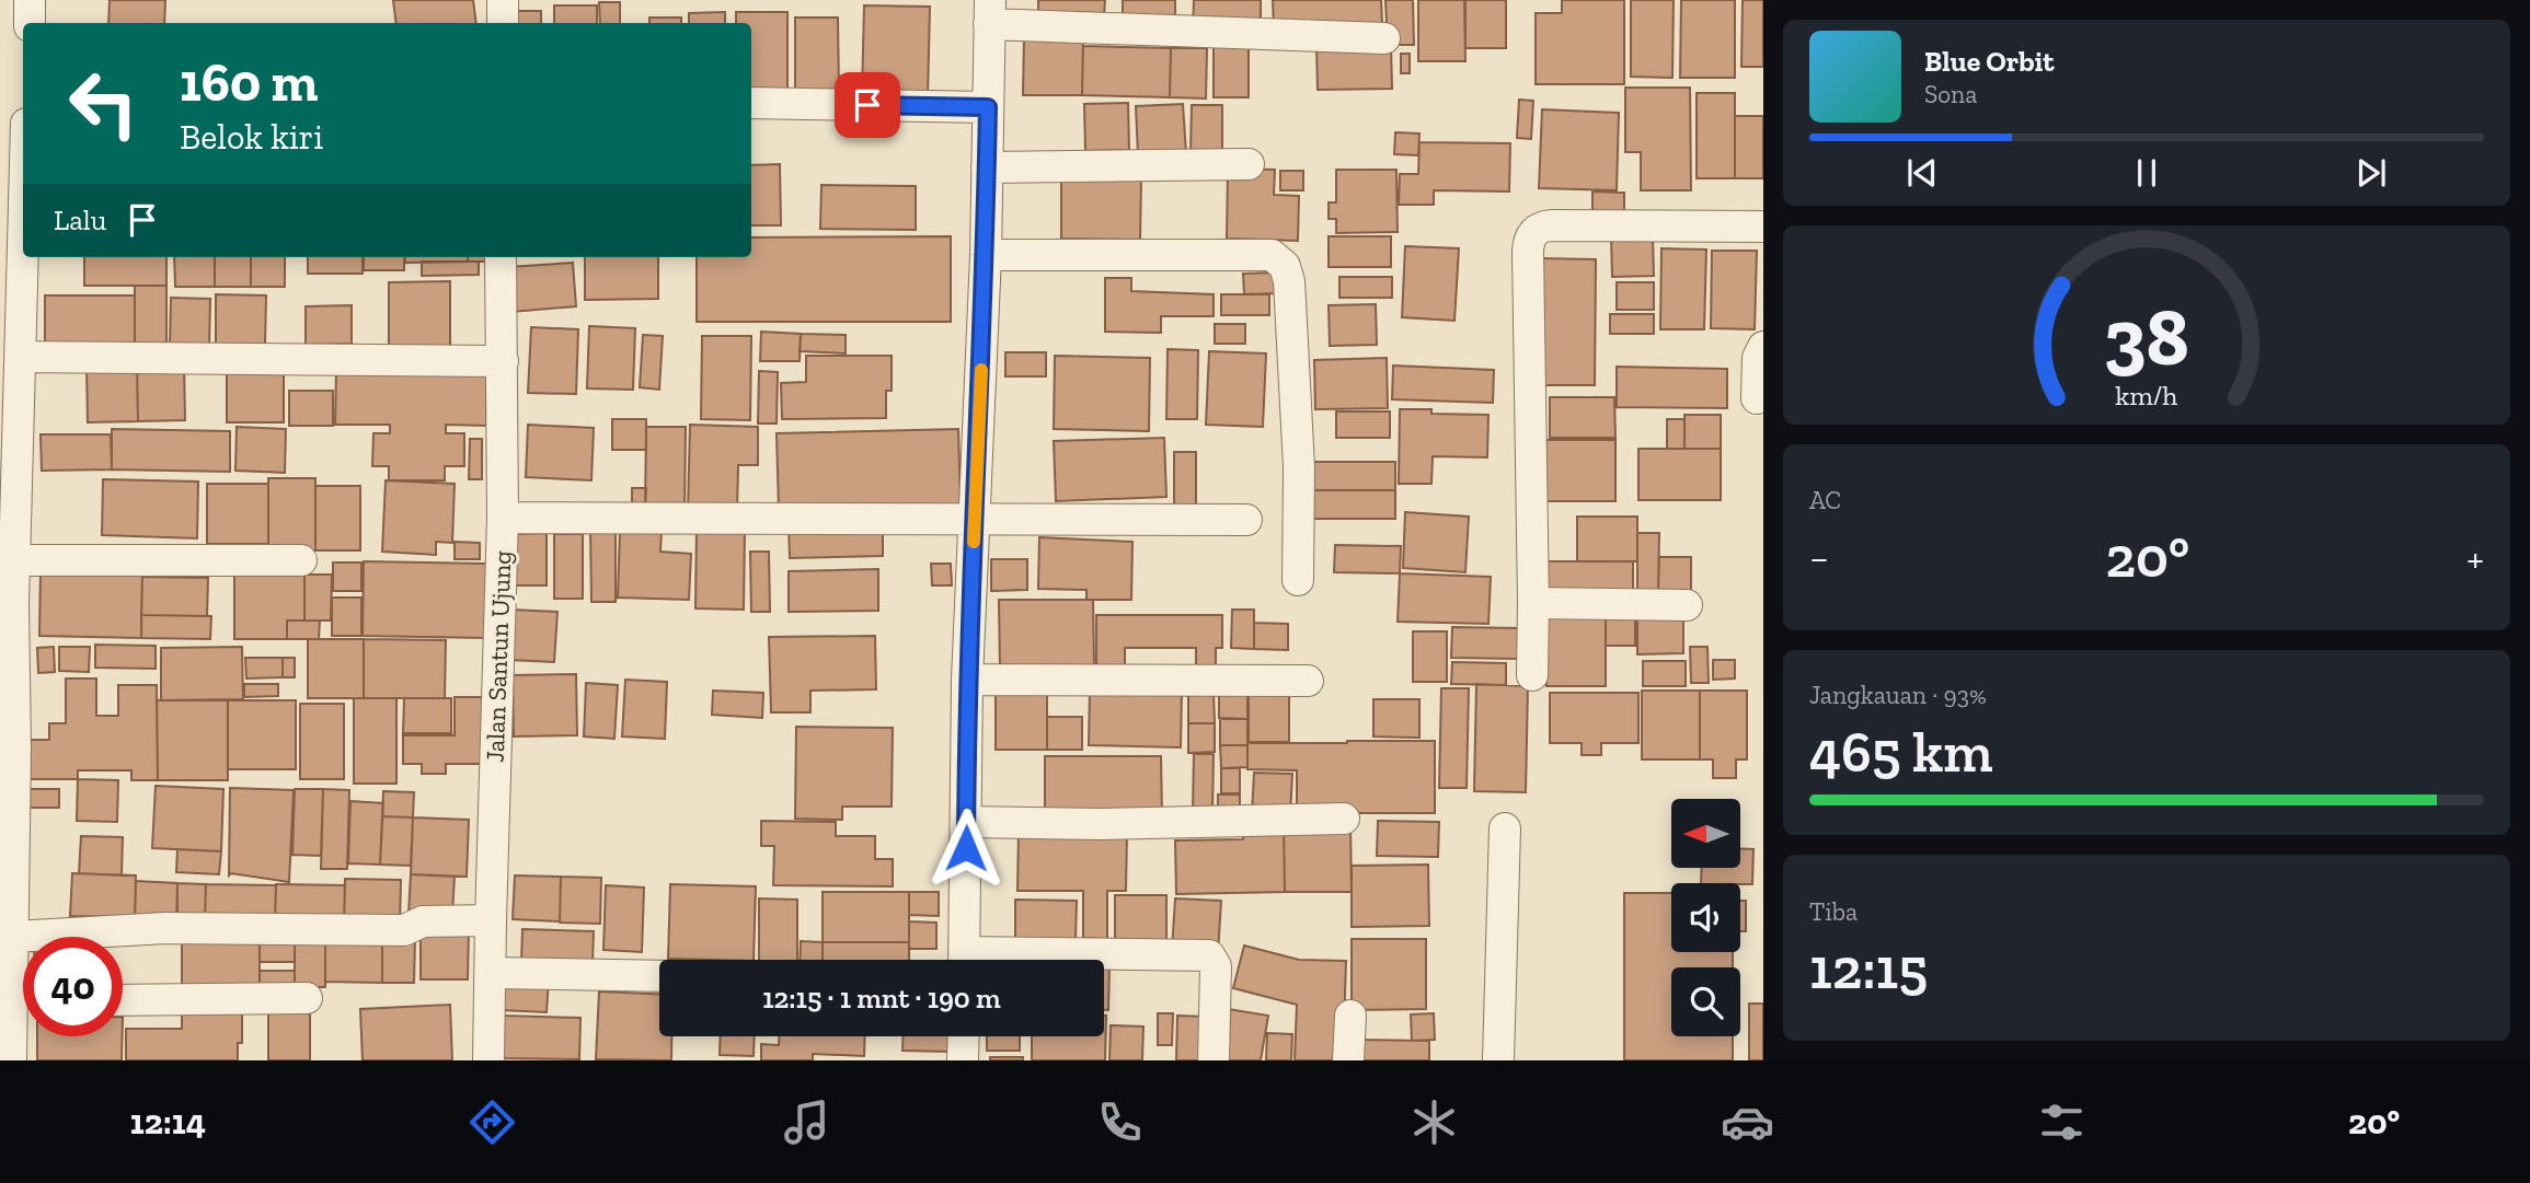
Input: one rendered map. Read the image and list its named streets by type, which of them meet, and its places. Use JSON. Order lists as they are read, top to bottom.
{
  "streets": {
    "street": ["Jalan Santun Ujung"]
  },
  "north": "left",
  "page": {
    "turn": ["160 m", "Belok kiri"],
    "song": ["Blue Orbit", "Sona"],
    "then": "Lalu",
    "tile": [
      "AC",
      ["Jangkauan · 93%", "465 km"],
      ["Tiba", "12:15"]
    ],
    "heat": ["−", "20°", "+"],
    "limit": "40",
    "trip": "12:15 · 1 mnt · 190 m",
    "tabs": ["12:14", "20°"],
    "gauge": ["38", "km/h"]
  }
}
